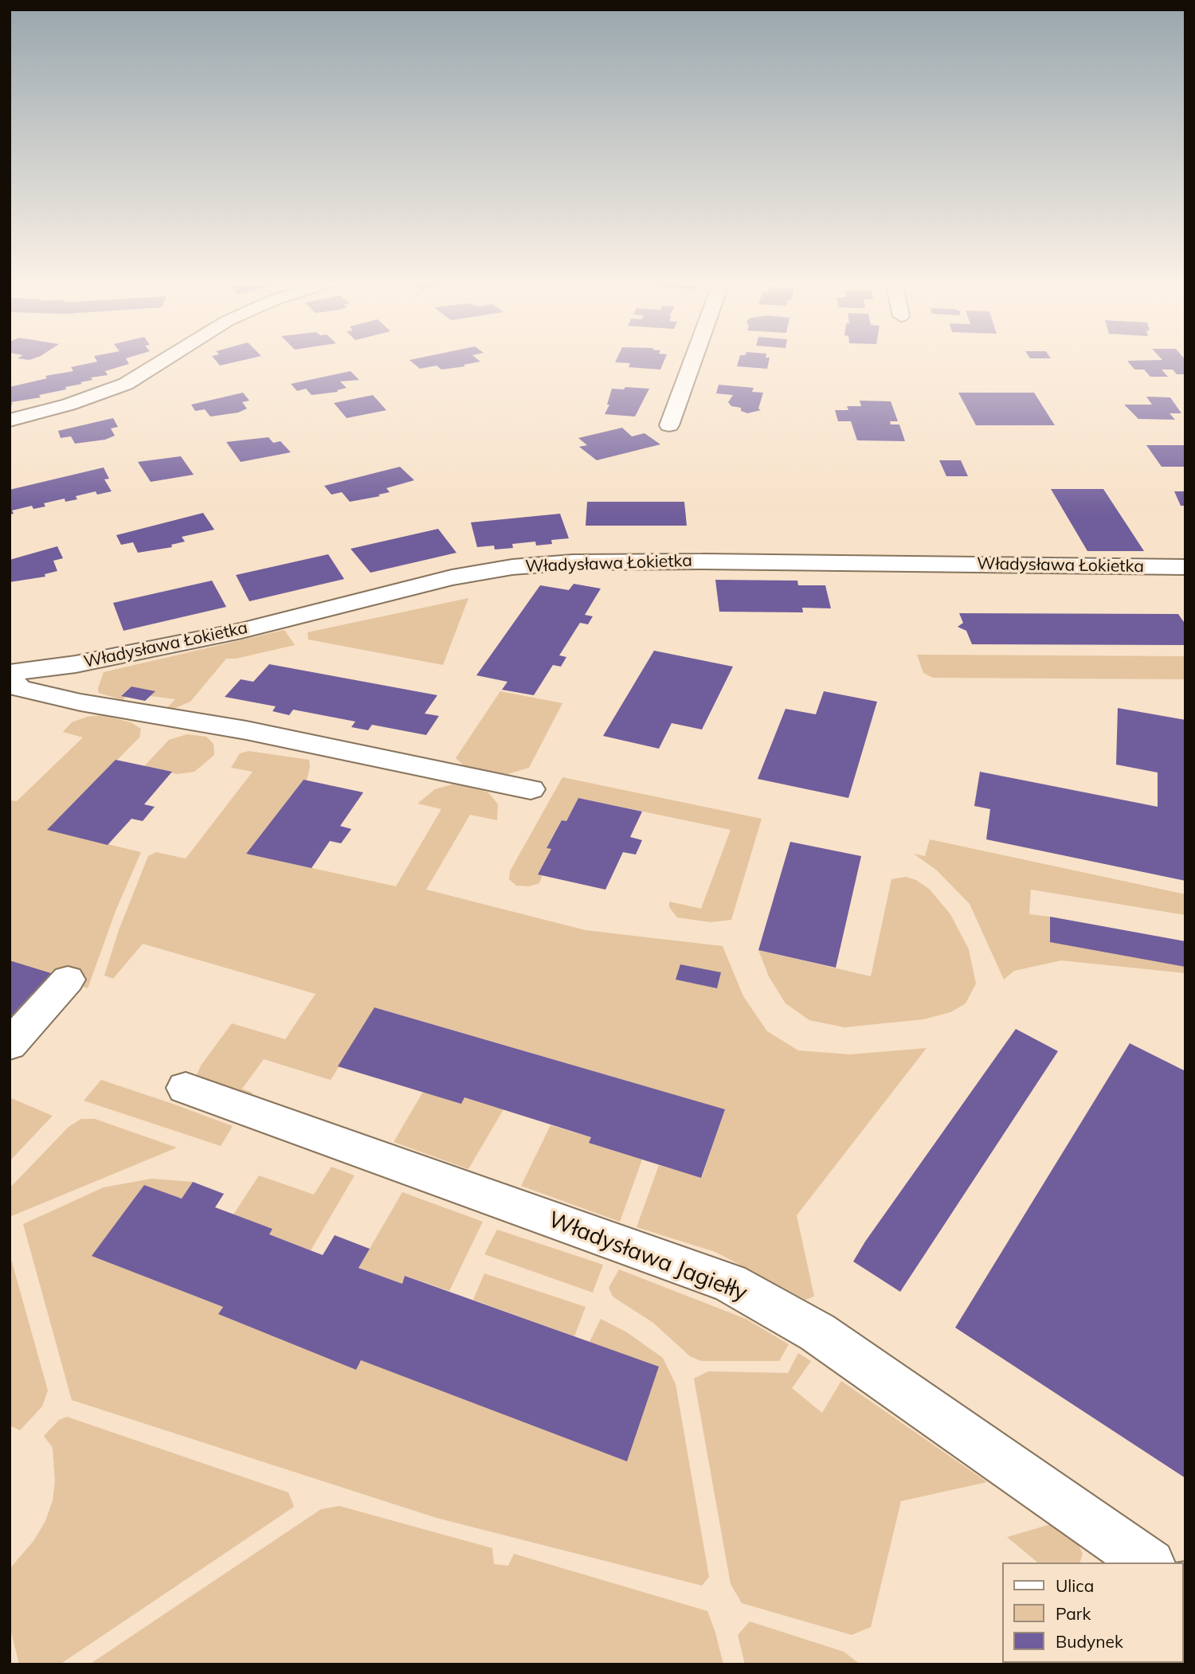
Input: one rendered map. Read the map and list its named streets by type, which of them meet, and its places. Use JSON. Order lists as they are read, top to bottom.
{
  "streets": {
    "street": ["Władysława Łokietka", "Władysława Jagiełły"]
  },
  "legend": ["Ulica", "Park", "Budynek"]
}
